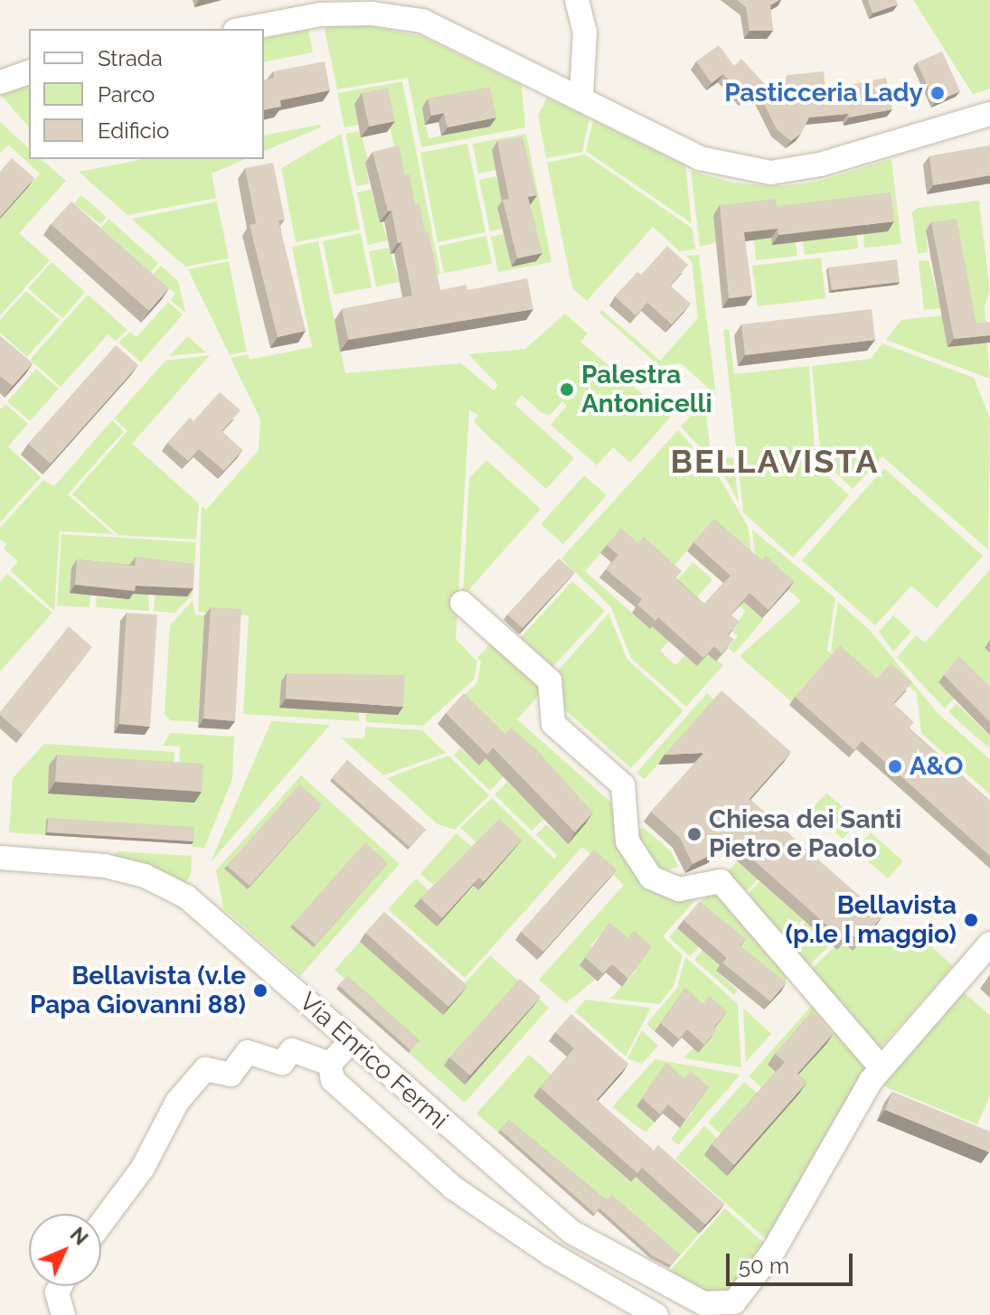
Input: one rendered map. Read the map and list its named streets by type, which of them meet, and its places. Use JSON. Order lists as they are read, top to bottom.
{
  "streets": {
    "street": ["Via Enrico Fermi"]
  },
  "districts": ["BELLAVISTA"],
  "places": [
    "Pasticceria Lady",
    "Palestra Antonicelli",
    "A&O",
    "Chiesa dei Santi Pietro e Paolo",
    "Bellavista (p.le I maggio)",
    "Bellavista (v.le Papa Giovanni 88)"
  ],
  "legend": ["Strada", "Parco", "Edificio"],
  "scale_bar": "50 m",
  "north": "top right"
}
